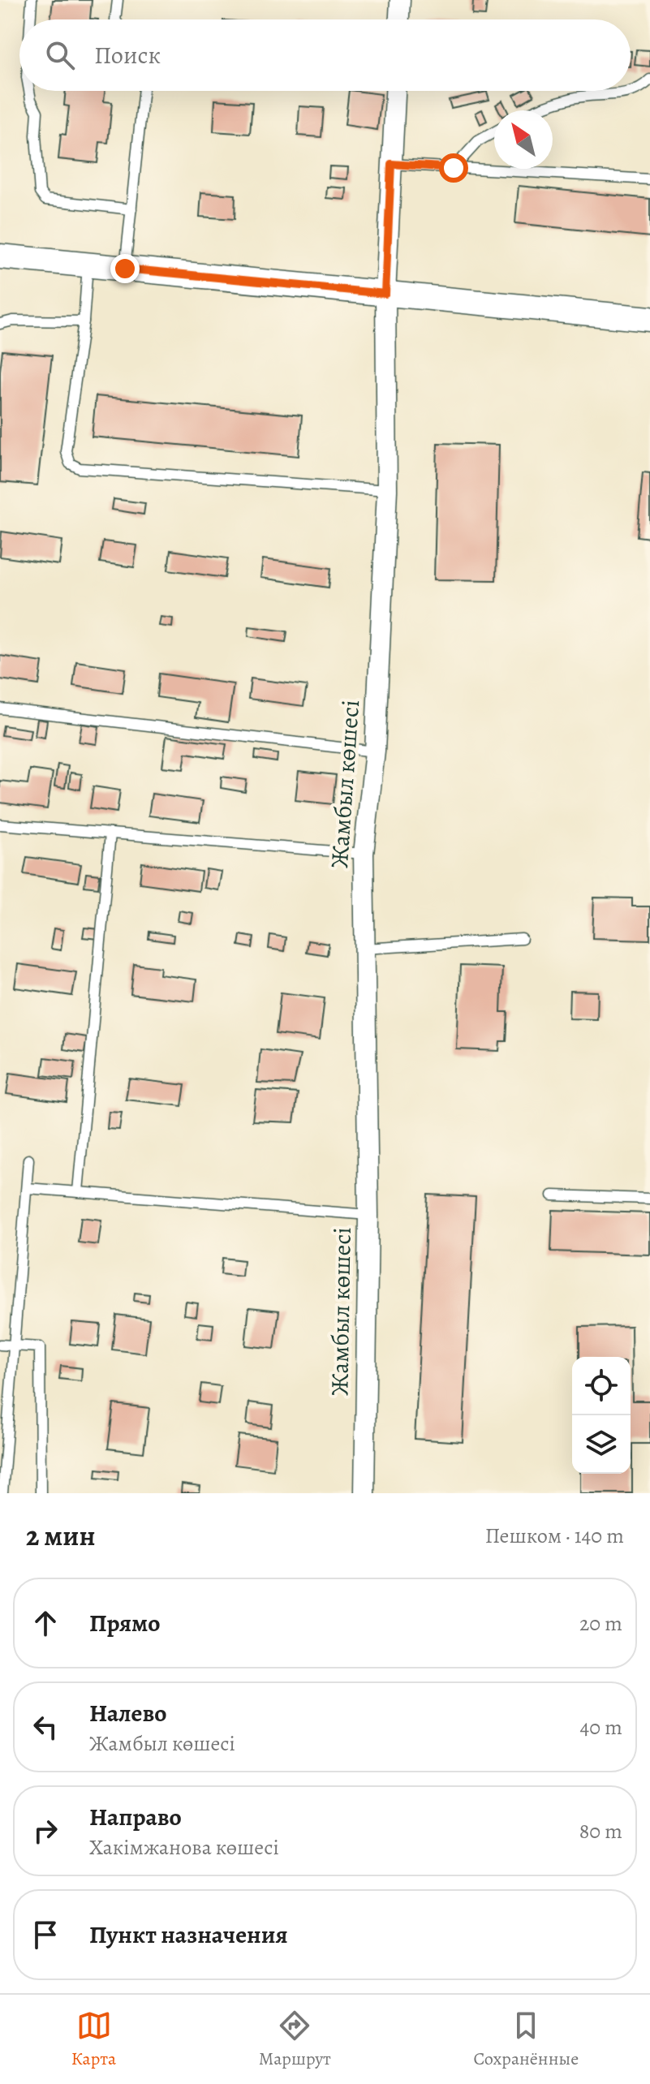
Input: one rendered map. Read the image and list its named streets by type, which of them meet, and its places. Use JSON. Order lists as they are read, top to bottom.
{
  "streets": {
    "street": ["Жамбыл көшесі"]
  },
  "north": "top left",
  "page": {
    "search": "Поиск",
    "heading": ["2 мин", "Пешком · 140 m"],
    "list": [
      ["Прямо", "20 m"],
      ["Налево", "Жамбыл көшесі", "40 m"],
      ["Направо", "Хакімжанова көшесі", "80 m"],
      "Пункт назначения"
    ],
    "nav": ["Карта", "Маршрут", "Сохранённые"]
  }
}
